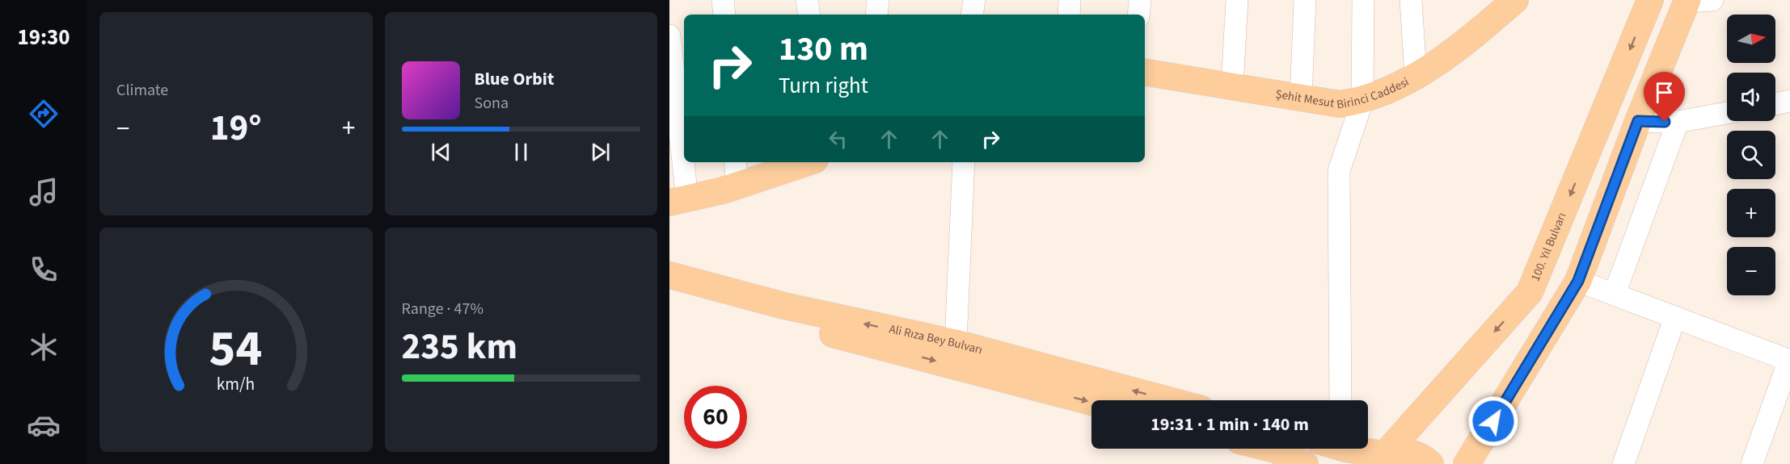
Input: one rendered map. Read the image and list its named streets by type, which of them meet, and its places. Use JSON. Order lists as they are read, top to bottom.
{
  "streets": {
    "main road": ["Şehit Mesut Birinci Caddesi", "100. Yıl Bulvarı", "Ali Rıza Bey Bulvarı"]
  },
  "north": "right",
  "page": {
    "tabs": "19:30",
    "tile": [
      "Climate",
      ["Range · 47%", "235 km"]
    ],
    "map_buttons": ["+", "−"],
    "turn": ["130 m", "Turn right"],
    "song": ["Blue Orbit", "Sona"],
    "heat": ["−", "19°", "+"],
    "limit": "60",
    "trip": "19:31 · 1 min · 140 m",
    "gauge": ["54", "km/h"]
  }
}
